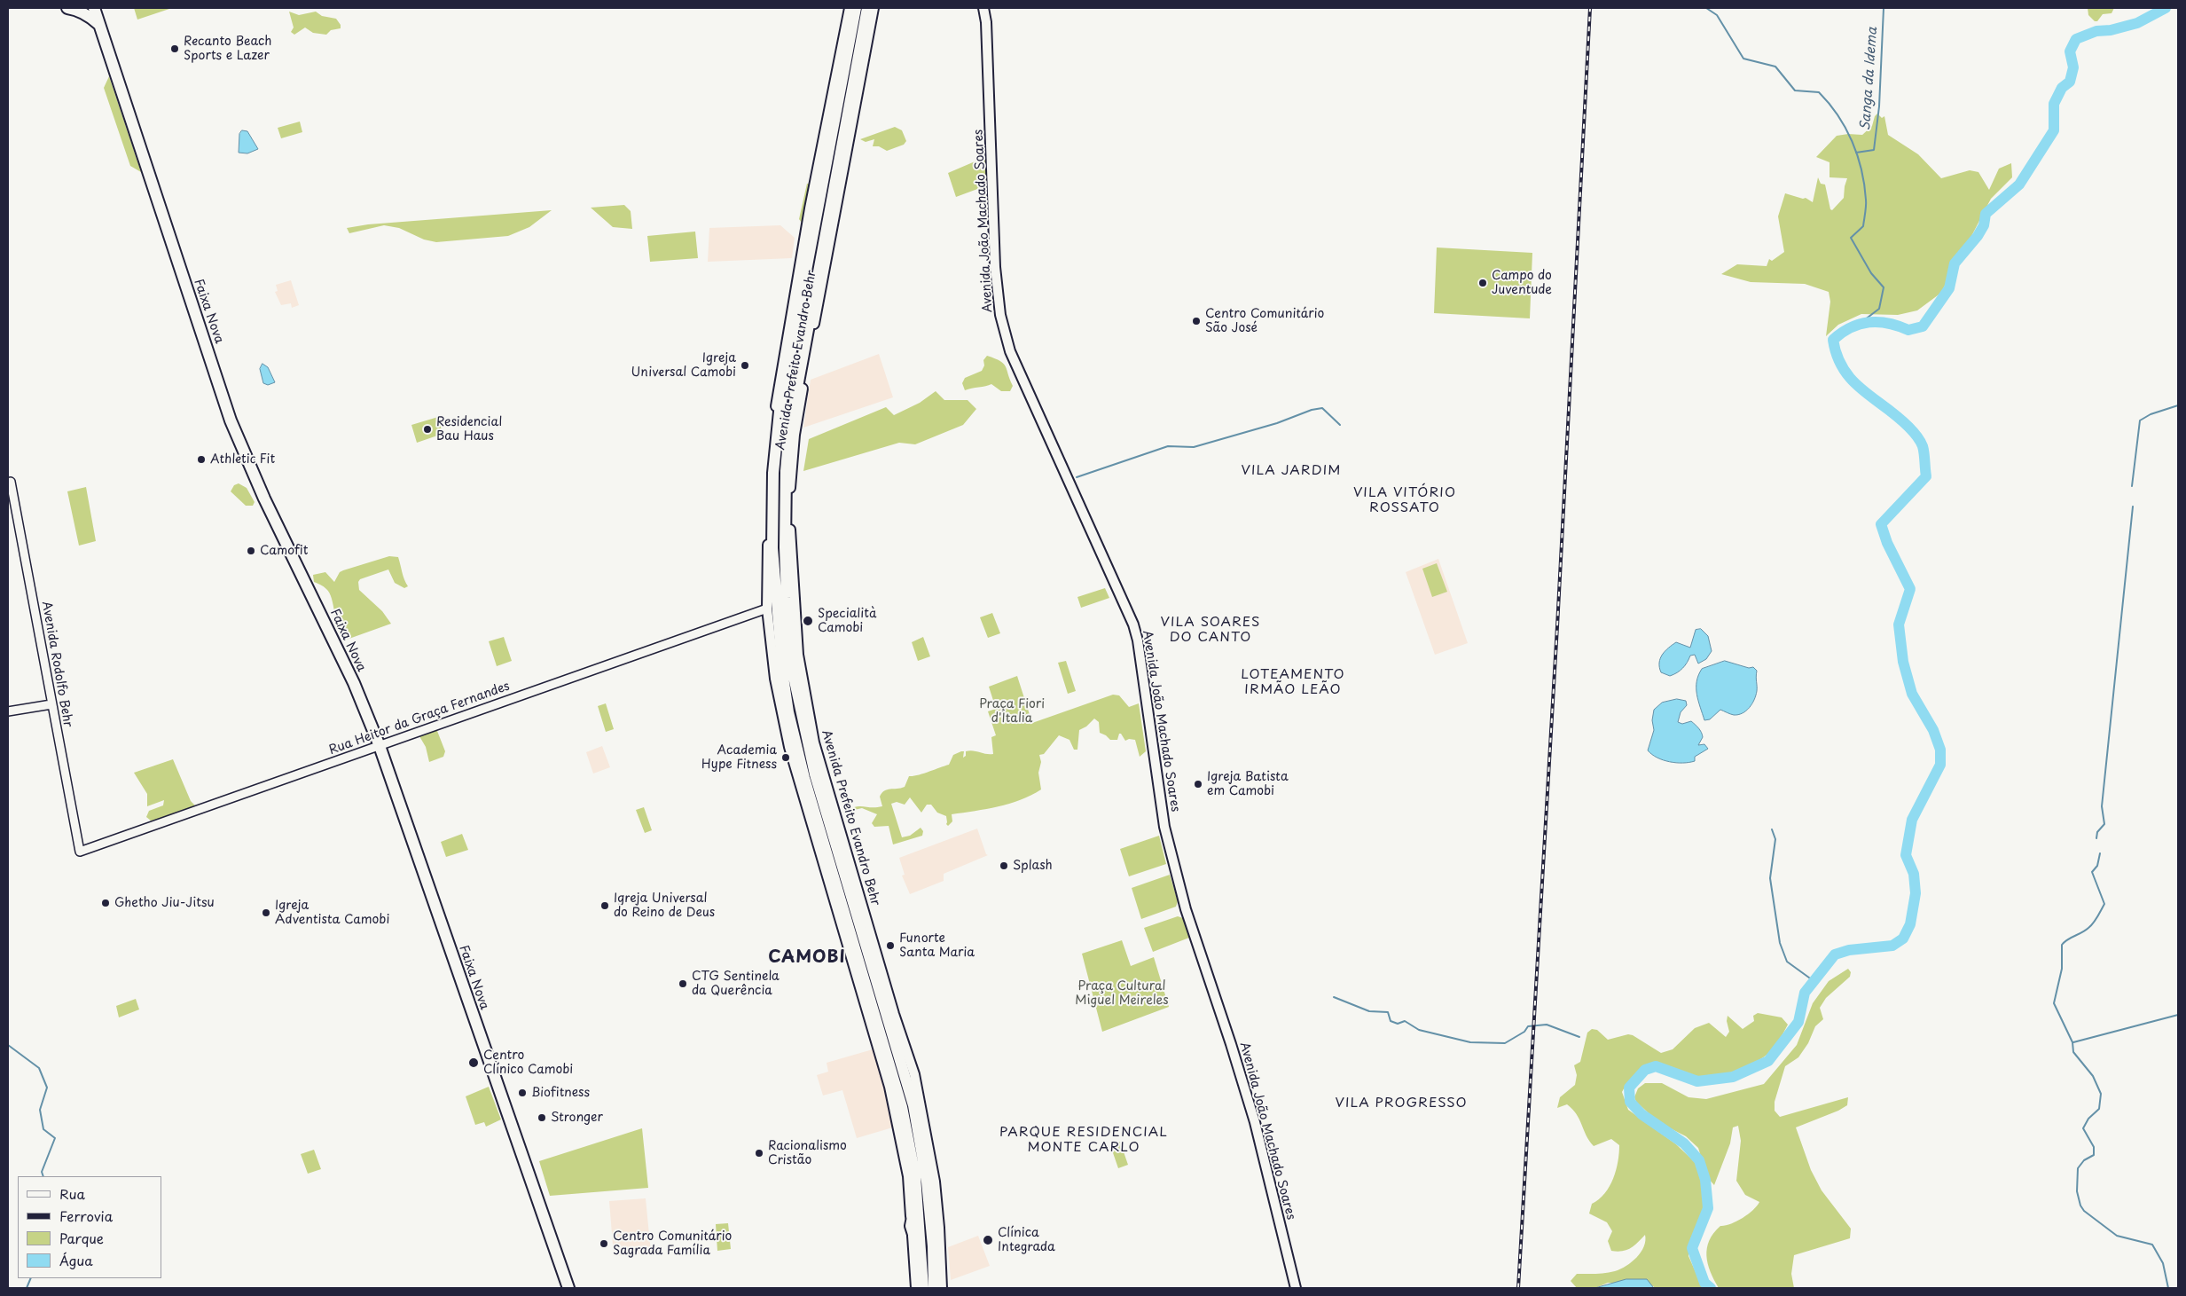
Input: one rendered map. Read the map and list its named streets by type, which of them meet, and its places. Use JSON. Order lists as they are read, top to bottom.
{
  "streets": {
    "highway": ["Faixa Nova", "Avenida Prefeito Evandro Behr"],
    "main road": ["Avenida João Machado Soares"],
    "street": ["Avenida Rodolfo Behr", "Rua Heitor da Graça Fernandes"]
  },
  "crossings": [
    ["Faixa Nova", "Rua Heitor da Graça Fernandes"],
    ["Avenida Prefeito Evandro Behr", "Rua Heitor da Graça Fernandes"],
    ["Avenida Rodolfo Behr", "Rua Heitor da Graça Fernandes"]
  ],
  "districts": [
    "VILA JARDIM",
    "VILA VITÓRIO ROSSATO",
    "VILA SOARES DO CANTO",
    "LOTEAMENTO IRMÃO LEÃO",
    "CAMOBI",
    "VILA PROGRESSO",
    "PARQUE RESIDENCIAL MONTE CARLO"
  ],
  "water": ["Sanga da Idema"],
  "parks": ["Praça Fiori d'Italia", "Praça Cultural Miguel Meireles"],
  "places": [
    "Recanto Beach Sports e Lazer",
    "Campo do Juventude",
    "Centro Comunitário São José",
    "Igreja Universal Camobi",
    "Residencial Bau Haus",
    "Athletic Fit",
    "Camofit",
    "Specialità Camobi",
    "Academia Hype Fitness",
    "Igreja Batista em Camobi",
    "Splash",
    "Ghetho Jiu-Jitsu",
    "Igreja Universal do Reino de Deus",
    "Igreja Adventista Camobi",
    "Funorte Santa Maria",
    "CTG Sentinela da Querência",
    "Centro Clínico Camobi",
    "Biofitness",
    "Stronger",
    "Racionalismo Cristão",
    "Clínica Integrada",
    "Centro Comunitário Sagrada Família"
  ],
  "legend": [
    "Rua",
    "Ferrovia",
    "Parque",
    "Água"
  ]
}
